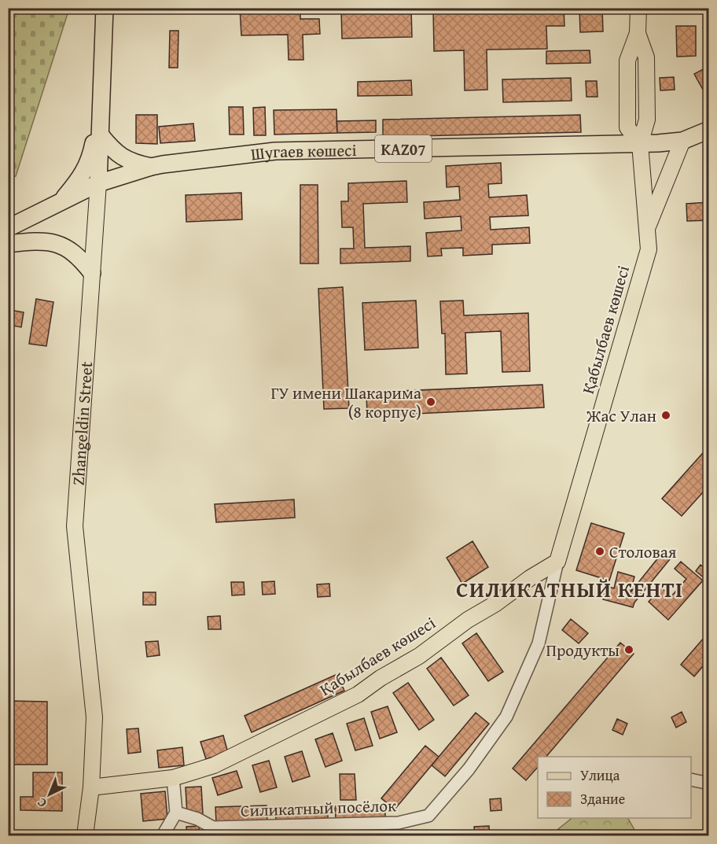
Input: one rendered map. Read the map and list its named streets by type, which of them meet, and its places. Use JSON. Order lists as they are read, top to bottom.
{
  "streets": {
    "highway": ["KAZ07", "Шугаев көшесі", "Zhangeldin Street"],
    "main road": ["Қабылбаев көшесі"],
    "street": ["Силикатный посёлок"]
  },
  "crossings": [
    ["KAZ07", "Шугаев көшесі"],
    ["KAZ07", "Zhangeldin Street"],
    ["Шугаев көшесі", "Қабылбаев көшесі"],
    ["Шугаев көшесі", "Zhangeldin Street"],
    ["Қабылбаев көшесі", "Zhangeldin Street"],
    ["Қабылбаев көшесі", "Силикатный посёлок"]
  ],
  "districts": ["СИЛИКАТНЫЙ КЕНТІ"],
  "places": [
    "ГУ имени Шакарима (8 корпус)",
    "Жас Улан",
    "Столовая",
    "Продукты"
  ],
  "legend": ["Улица", "Здание"],
  "north": "bottom left"
}
